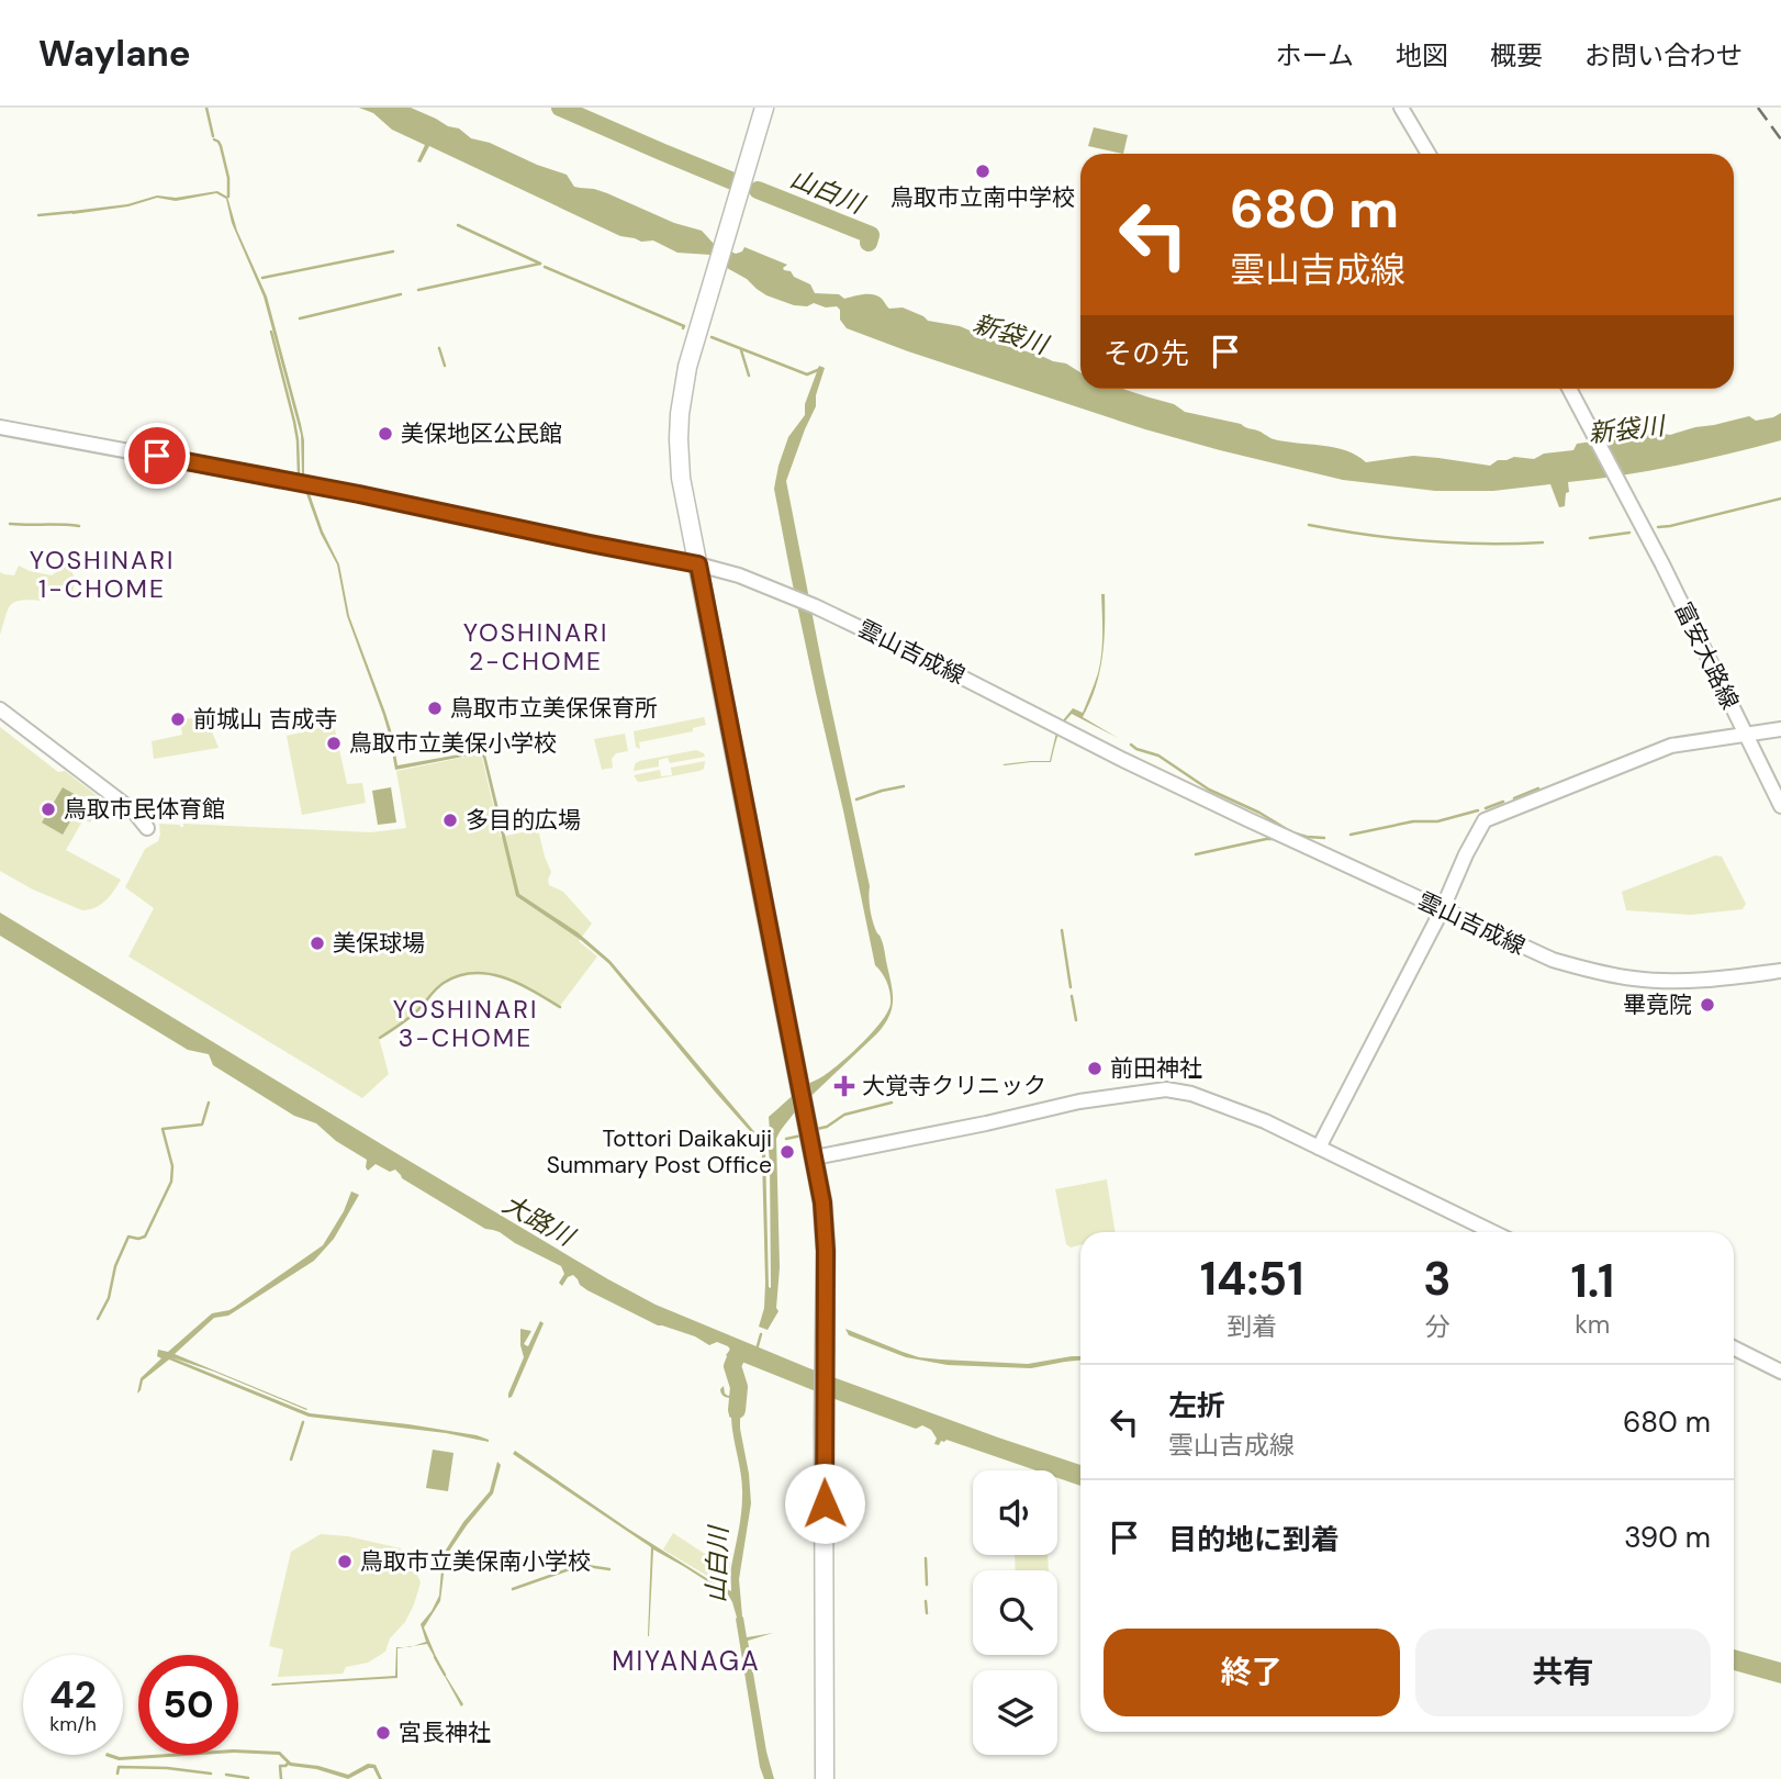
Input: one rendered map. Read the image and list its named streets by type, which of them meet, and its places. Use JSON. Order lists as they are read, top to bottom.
{
  "streets": {
    "street": ["雲山吉成線", "富安大路線"]
  },
  "districts": [
    "YOSHINARI 1-CHOME",
    "YOSHINARI 2-CHOME",
    "YOSHINARI 3-CHOME",
    "MIYANAGA"
  ],
  "water": ["山白川", "新袋川", "大路川"],
  "places": {
    "other": [
      "鳥取市立南中学校",
      "美保地区公民館",
      "鳥取市立美保保育所",
      "前城山 吉成寺",
      "鳥取市立美保小学校",
      "鳥取市民体育館",
      "多目的広場",
      "美保球場",
      "畢竟院",
      "前田神社",
      "Tottori Daikakuji Summary Post Office",
      "鳥取市立美保南小学校",
      "宮長神社"
    ],
    "health": ["大覚寺クリニック"]
  },
  "page": {
    "header": "Waylane",
    "nav": [
      "ホーム",
      "地図",
      "概要",
      "お問い合わせ"
    ],
    "turn": ["680 m", "雲山吉成線"],
    "then": "その先",
    "eta": [
      "14:51",
      "到着",
      "3",
      "分",
      "1.1",
      "km"
    ],
    "list": [
      {
        "name": "左折",
        "note": "雲山吉成線",
        "value": "680 m"
      },
      {
        "name": "目的地に到着",
        "value": "390 m"
      }
    ],
    "buttons": ["終了", "共有"],
    "speed": "42 km/h",
    "limit": "50"
  }
}
